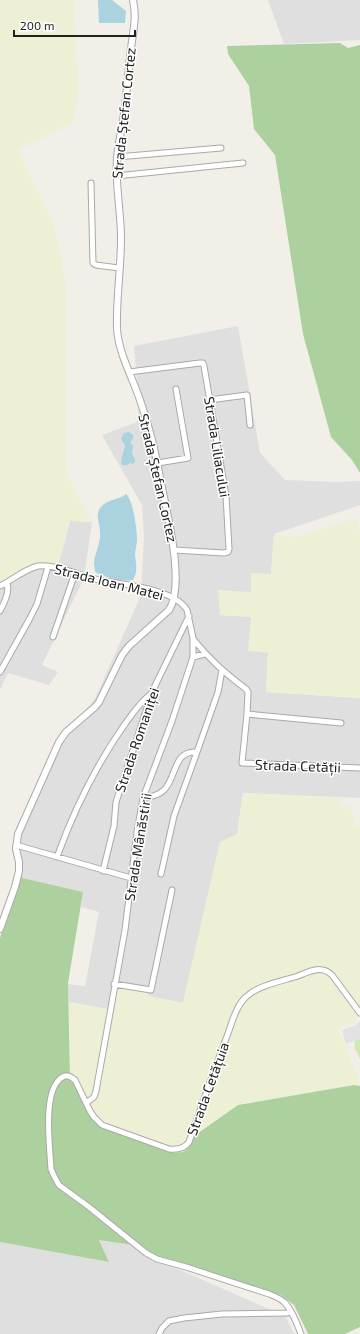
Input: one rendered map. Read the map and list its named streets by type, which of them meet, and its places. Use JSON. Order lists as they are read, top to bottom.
{
  "streets": {
    "street": [
      "Strada Ștefan Cortez",
      "Strada Liliacului",
      "Strada Ioan Matei",
      "Strada Romaniței",
      "Strada Cetății",
      "Strada Mânăstirii",
      "Strada Cetățuia"
    ]
  },
  "crossings": [
    ["Strada Ștefan Cortez", "Strada Liliacului"],
    ["Strada Ștefan Cortez", "Strada Ioan Matei"],
    ["Strada Ștefan Cortez", "Strada Mânăstirii"],
    ["Strada Ioan Matei", "Strada Mânăstirii"],
    ["Strada Romaniței", "Strada Mânăstirii"],
    ["Strada Cetății", "Strada Mânăstirii"],
    ["Strada Mânăstirii", "Strada Cetățuia"]
  ],
  "scale_bar": "200 m"
}
